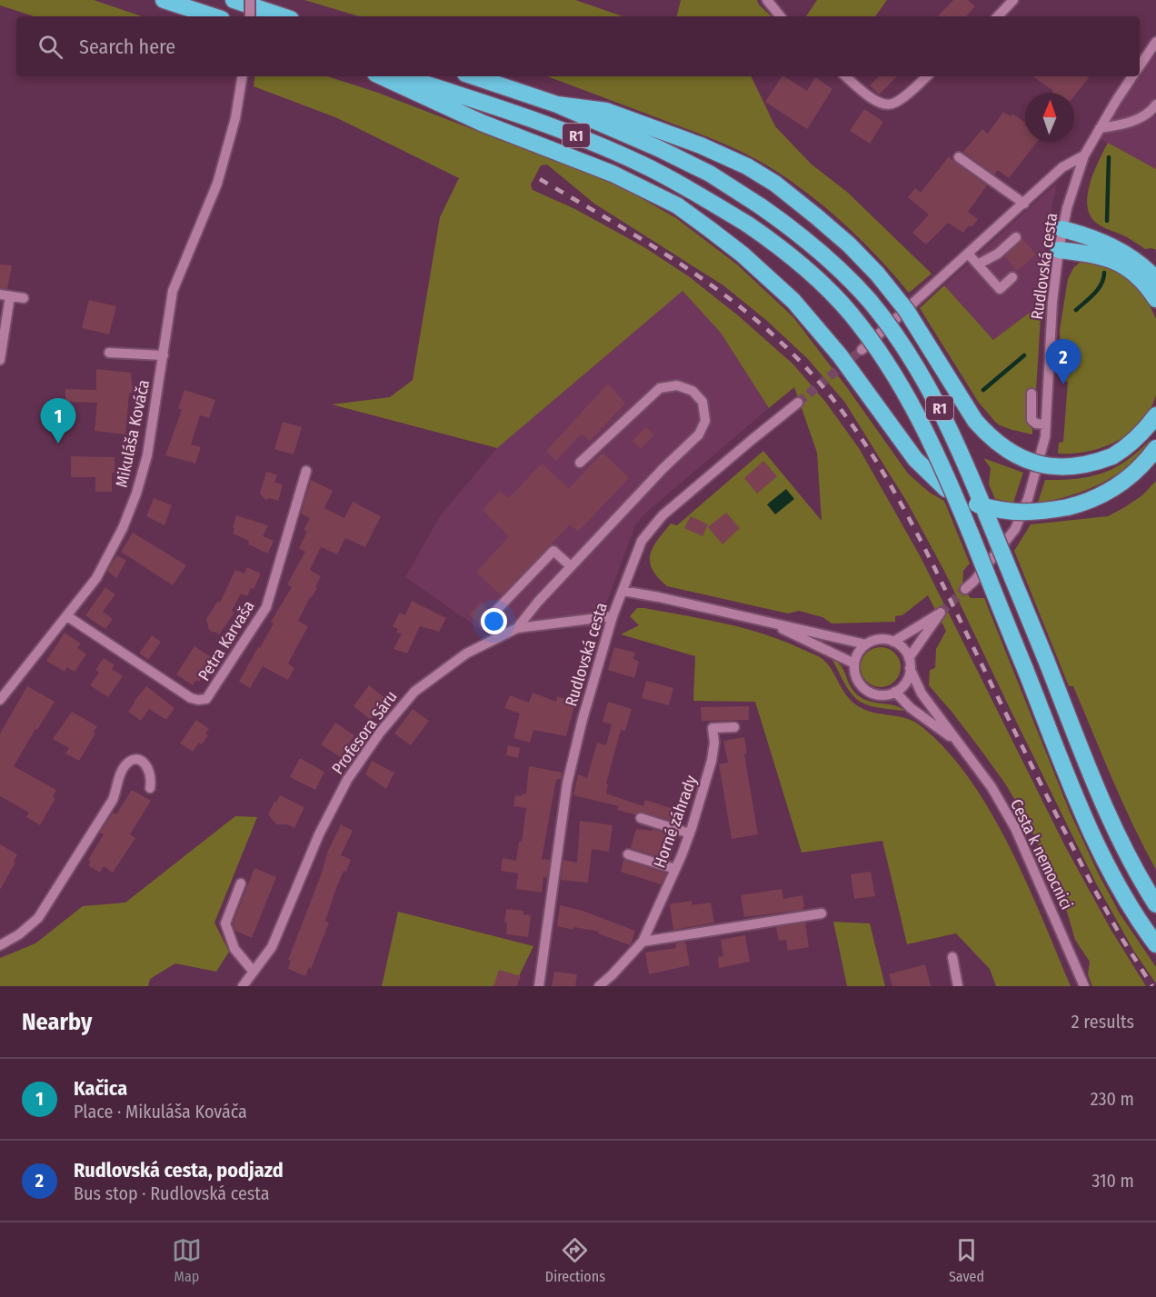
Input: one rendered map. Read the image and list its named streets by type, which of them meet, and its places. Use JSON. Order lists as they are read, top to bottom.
{
  "streets": {
    "highway": ["R1"],
    "street": [
      "Rudlovská cesta",
      "Mikuláša Kováča",
      "Petra Karvaša",
      "Profesora Sáru",
      "Horné záhrady",
      "Cesta k nemocnici"
    ]
  },
  "crossings": [
    ["Rudlovská cesta", "Profesora Sáru"],
    ["Mikuláša Kováča", "Petra Karvaša"]
  ],
  "north": "top",
  "page": {
    "search": "Search here",
    "pins": ["2", "1"],
    "heading": ["Nearby", "2 results"],
    "list": [
      {
        "mark": "1",
        "name": "Kačica",
        "note": "Place · Mikuláša Kováča",
        "value": "230 m"
      },
      {
        "mark": "2",
        "name": "Rudlovská cesta, podjazd",
        "note": "Bus stop · Rudlovská cesta",
        "value": "310 m"
      }
    ],
    "nav": ["Map", "Directions", "Saved"]
  }
}
